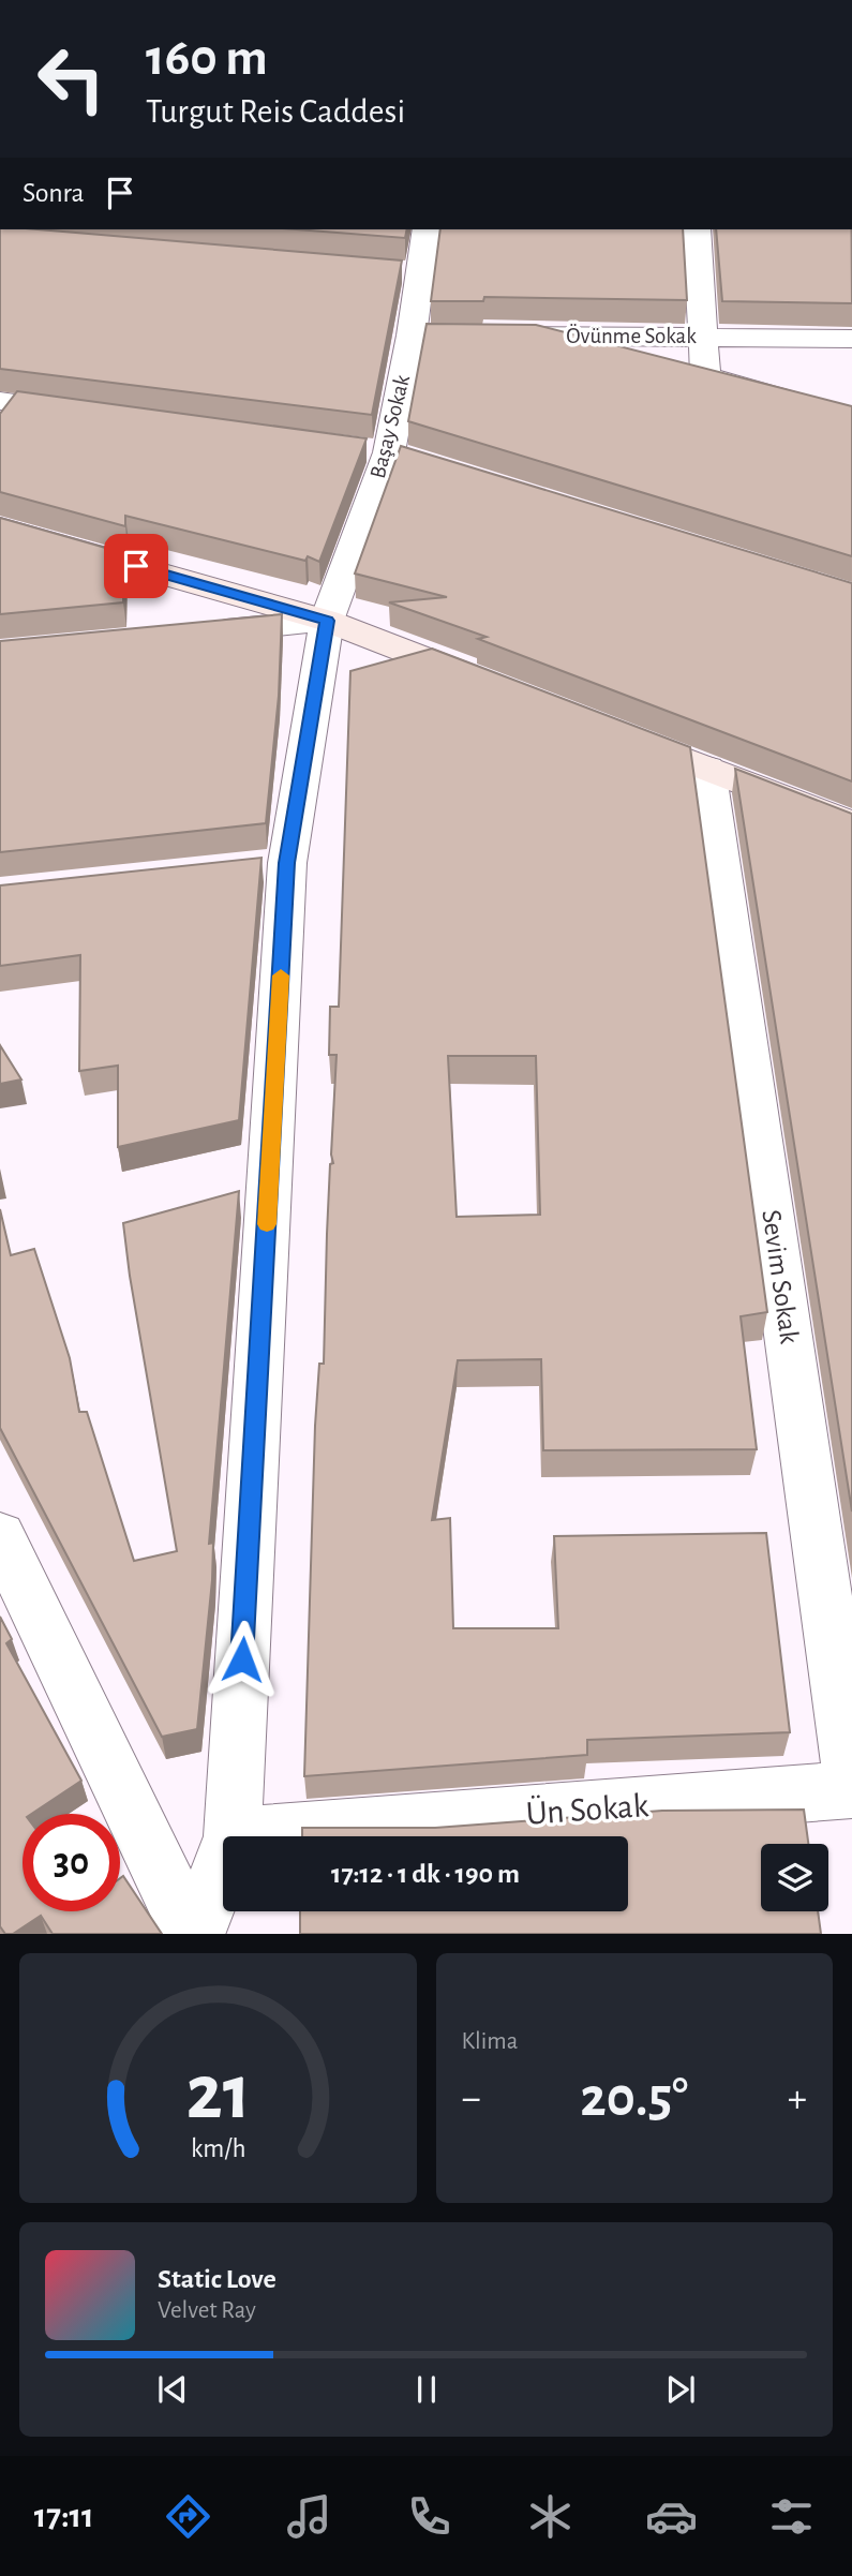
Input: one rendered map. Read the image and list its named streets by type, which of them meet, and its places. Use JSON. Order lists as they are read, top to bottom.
{
  "streets": {
    "street": [
      "Övünme Sokak",
      "Başay Sokak",
      "Sevim Sokak",
      "Ün Sokak"
    ]
  },
  "crossings": [
    ["Başay Sokak", "Ün Sokak"],
    ["Sevim Sokak", "Ün Sokak"]
  ],
  "page": {
    "turn": ["160 m", "Turgut Reis Caddesi"],
    "then": "Sonra",
    "limit": "30",
    "trip": "17:12 · 1 dk · 190 m",
    "tile": "Klima",
    "heat": ["−", "20.5°", "+"],
    "song": ["Static Love", "Velvet Ray"],
    "tabs": "17:11",
    "gauge": ["21", "km/h"]
  }
}
